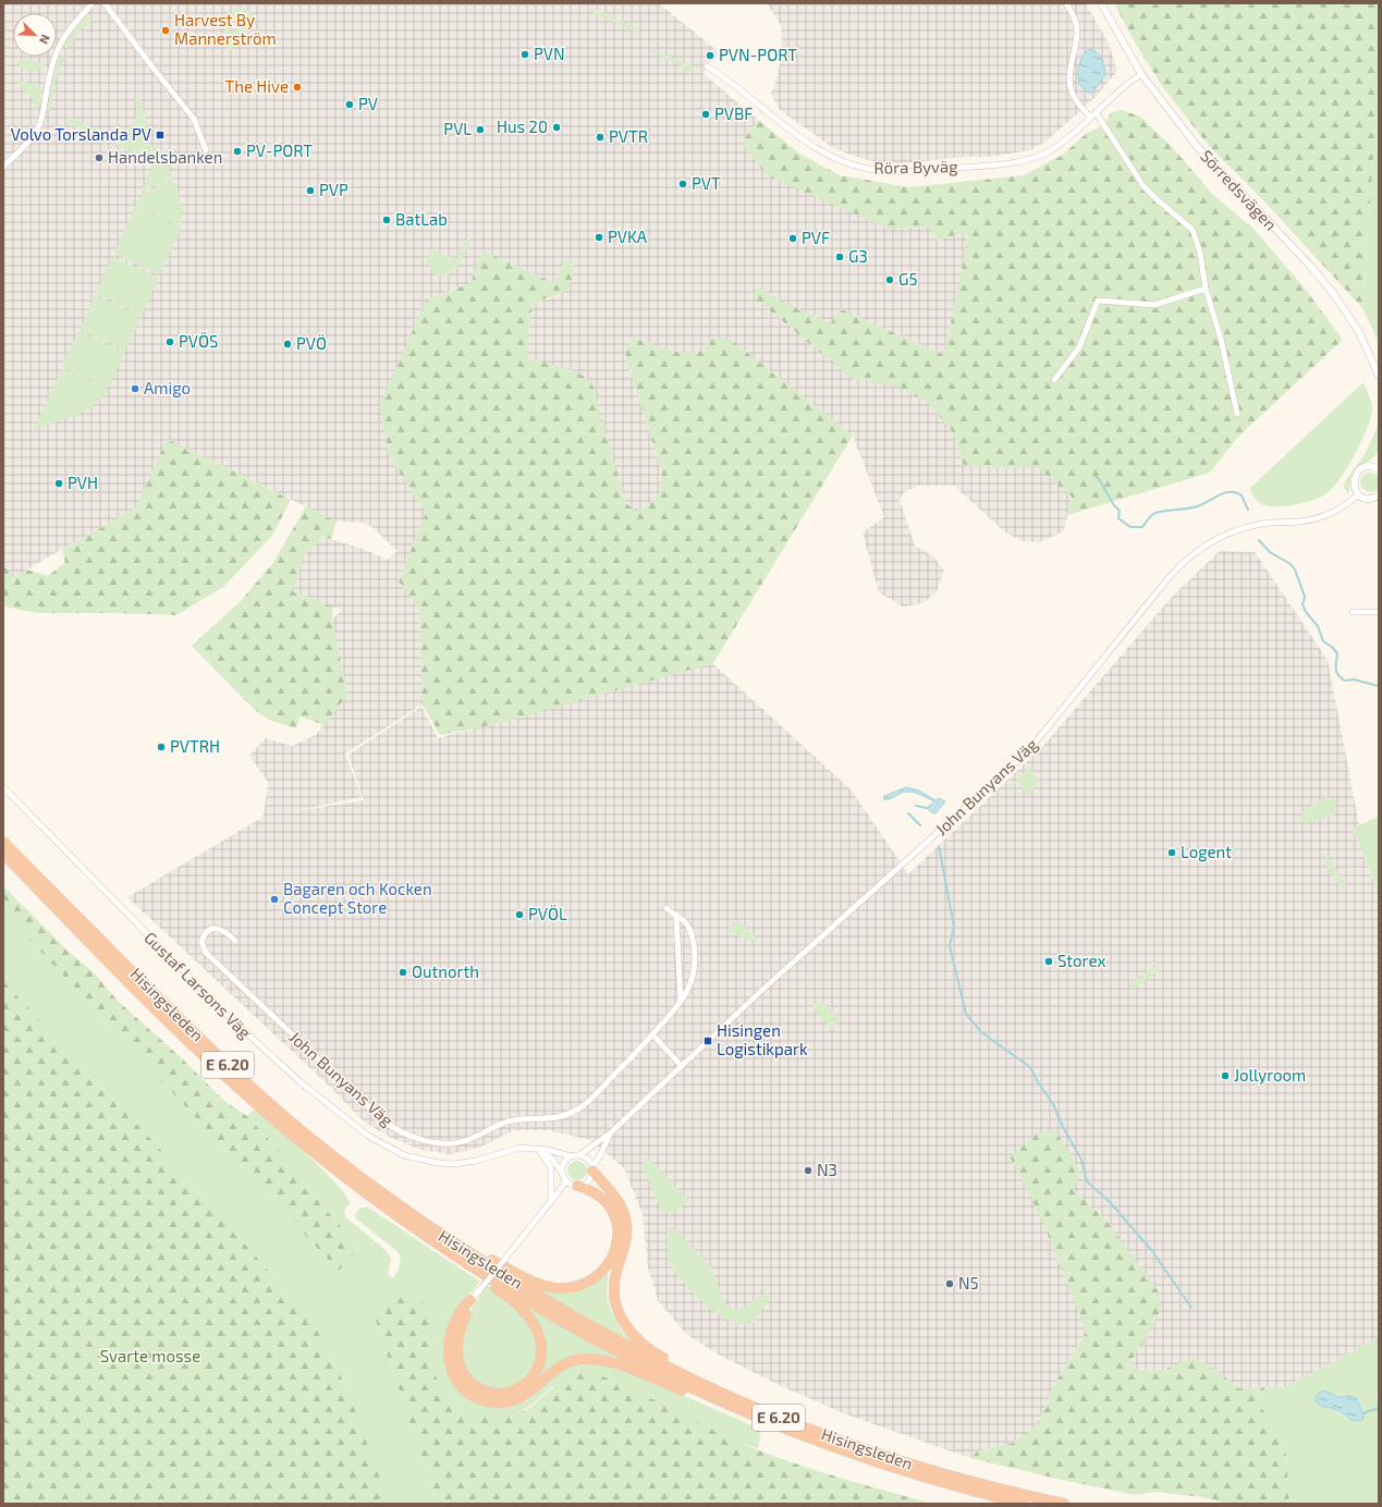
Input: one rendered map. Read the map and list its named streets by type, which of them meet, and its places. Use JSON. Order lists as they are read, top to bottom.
{
  "streets": {
    "highway": ["Hisingsleden", "E 6.20"],
    "street": [
      "Röra Byväg",
      "Sörredsvägen",
      "John Bunyans Väg",
      "Gustaf Larsons Väg"
    ]
  },
  "crossings": [
    ["Röra Byväg", "Sörredsvägen"],
    ["John Bunyans Väg", "Gustaf Larsons Väg"]
  ],
  "parks": ["Svarte mosse"],
  "places": {
    "other": [
      "Harvest By Mannerström",
      "PVN",
      "PVN-PORT",
      "The Hive",
      "PV",
      "PVBF",
      "Hus 20",
      "PVL",
      "PVTR",
      "PV-PORT",
      "Handelsbanken",
      "PVT",
      "PVP",
      "BatLab",
      "PVKA",
      "PVF",
      "G3",
      "G5",
      "PVÖS",
      "PVÖ",
      "Amigo",
      "PVH",
      "PVTRH",
      "Logent",
      "Bagaren och Kocken Concept Store",
      "PVÖL",
      "Storex",
      "Outnorth",
      "Jollyroom",
      "N3",
      "N5"
    ],
    "transit": ["Volvo Torslanda PV", "Hisingen Logistikpark"]
  },
  "north": "bottom right"
}
